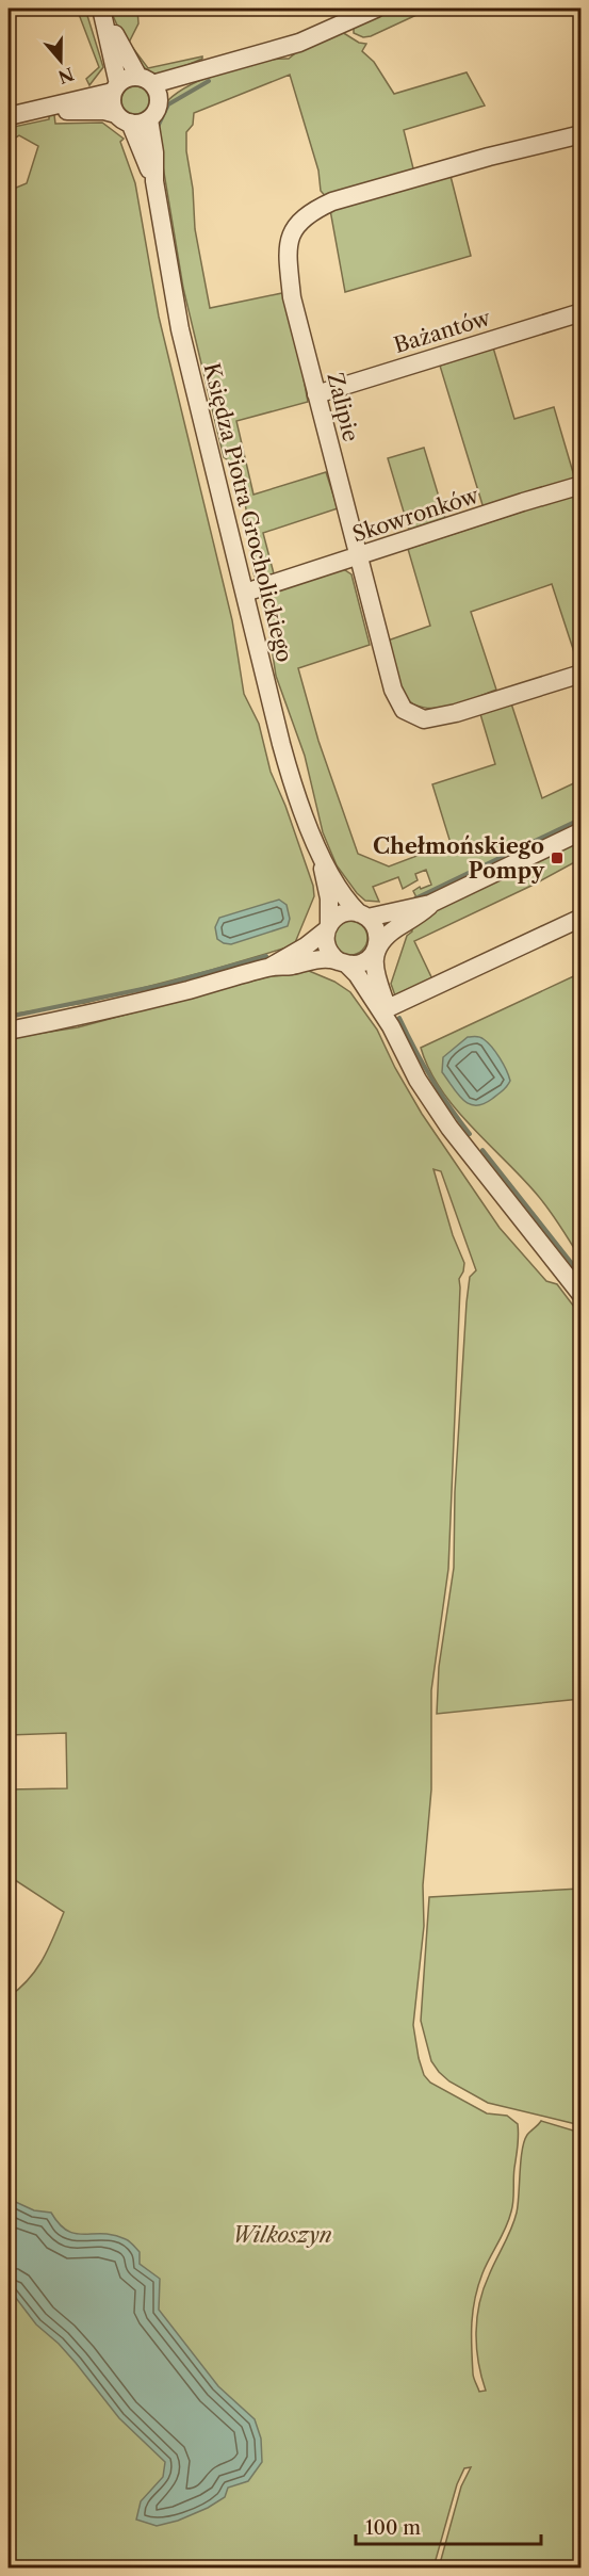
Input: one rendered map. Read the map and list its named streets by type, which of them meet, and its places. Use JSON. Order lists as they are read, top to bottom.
{
  "streets": {
    "street": [
      "Bażantów",
      "Zalipie",
      "Księdza Piotra Grocholickiego",
      "Skowronków"
    ]
  },
  "crossings": [
    ["Bażantów", "Zalipie"],
    ["Zalipie", "Skowronków"],
    ["Księdza Piotra Grocholickiego", "Skowronków"]
  ],
  "parks": ["Wilkoszyn"],
  "places": {
    "transit": ["Chełmońskiego Pompy"]
  },
  "scale_bar": "100 m",
  "north": "bottom"
}
